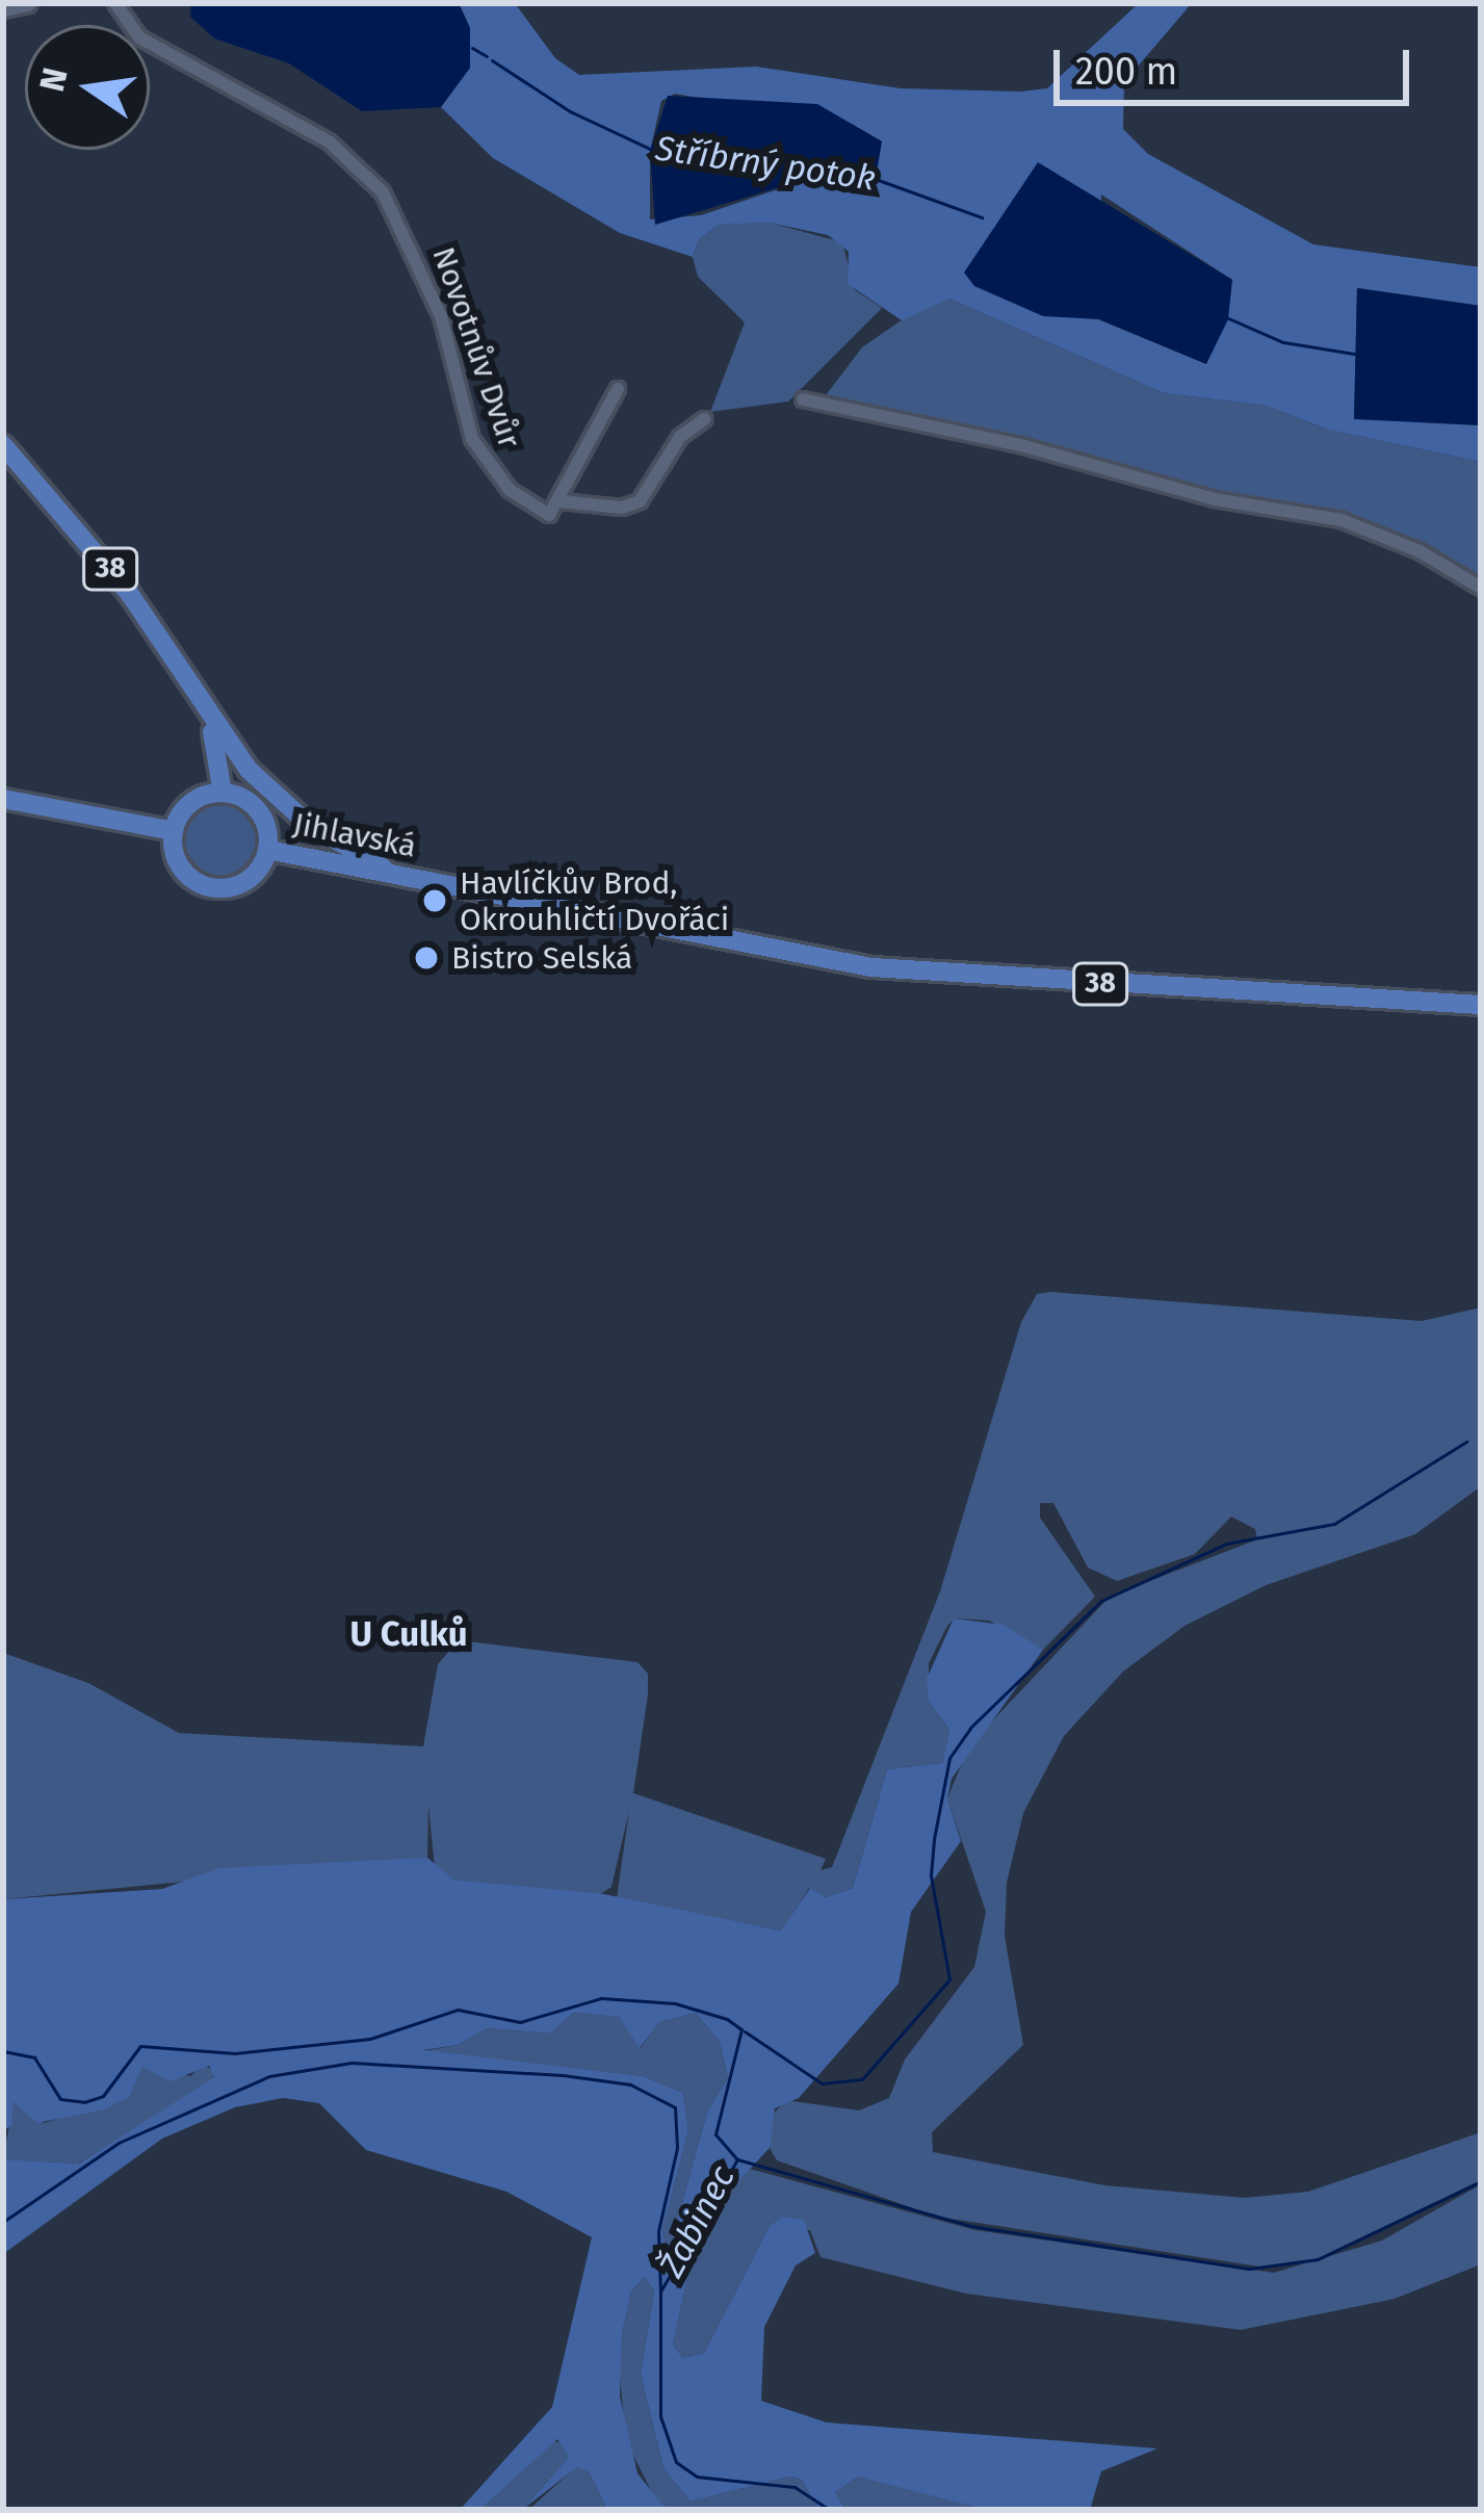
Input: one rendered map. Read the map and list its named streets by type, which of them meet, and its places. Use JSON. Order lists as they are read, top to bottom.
{
  "streets": {
    "main road": ["38", "Jihlavská"],
    "street": ["Novotnův Dvůr"]
  },
  "crossings": [
    ["38", "Jihlavská"]
  ],
  "districts": ["U Culků"],
  "water": ["Stříbrný potok", "Žabinec"],
  "places": ["Havlíčkův Brod, Okrouhličtí Dvořáci", "Bistro Selská"],
  "scale_bar": "200 m",
  "north": "left"
}
